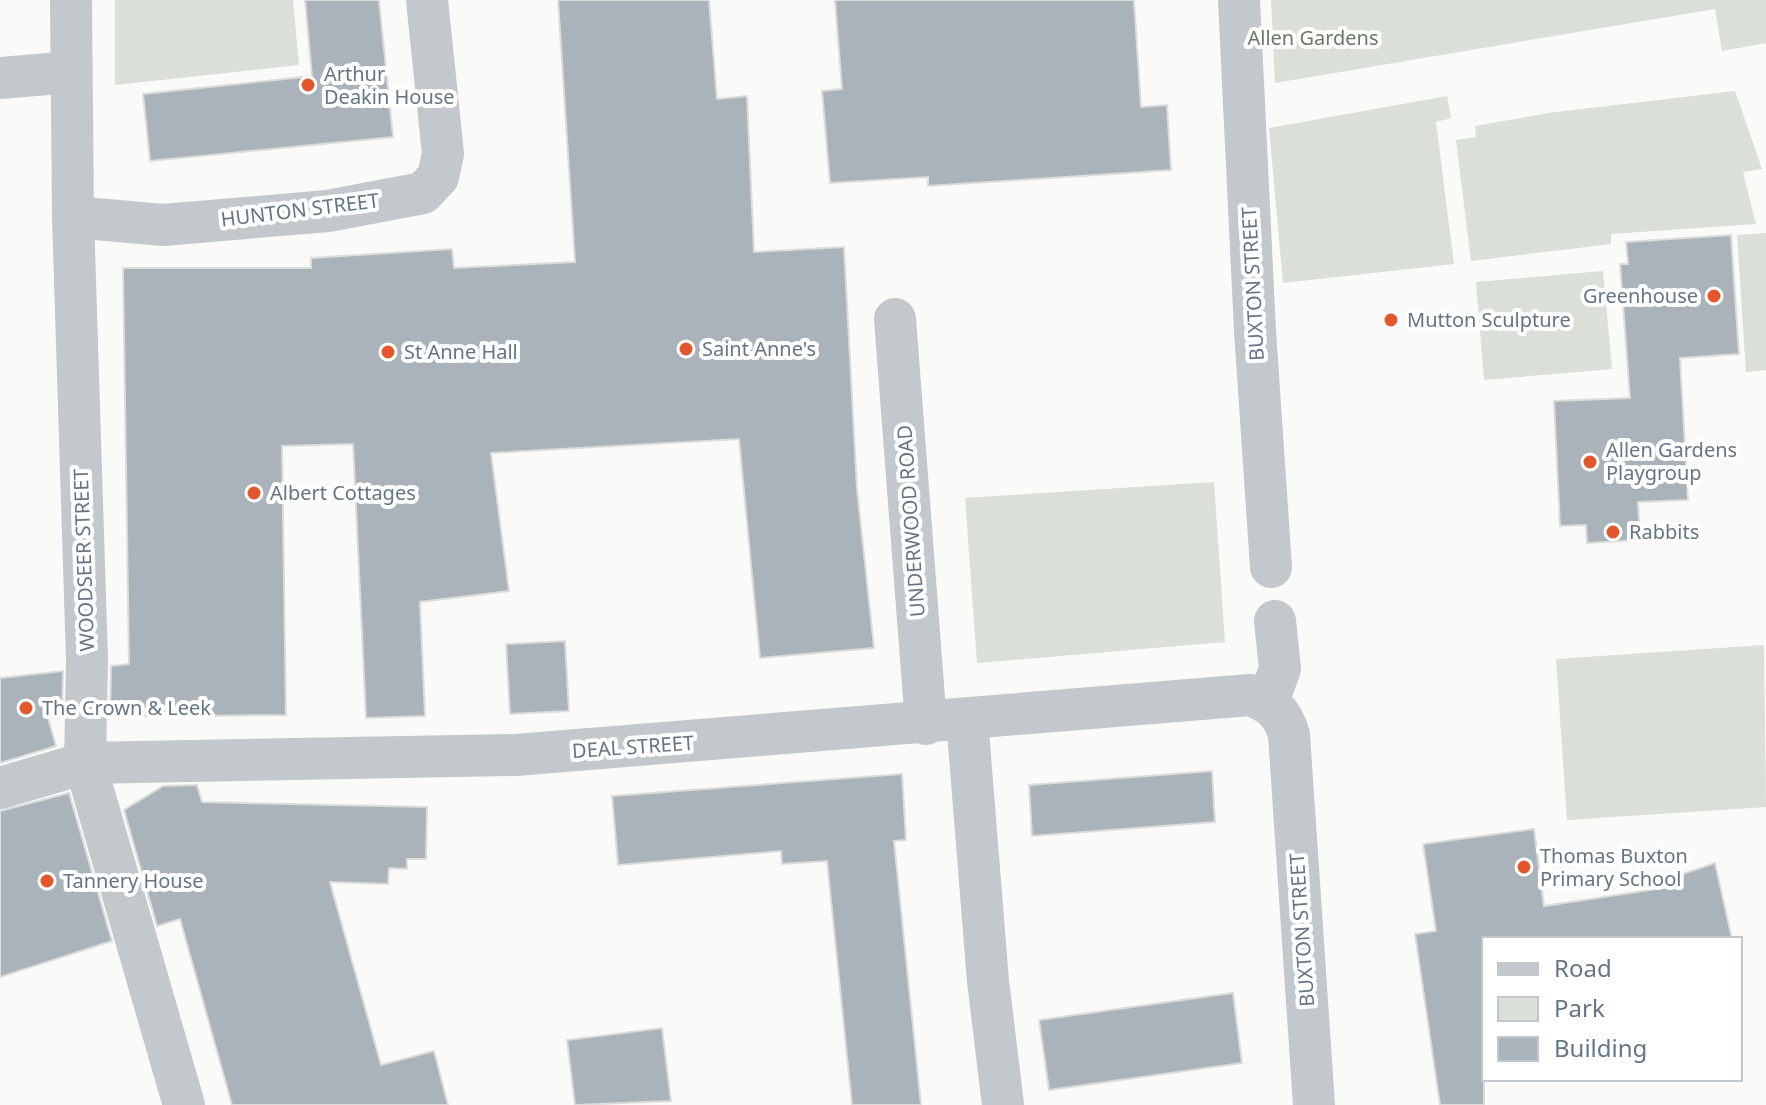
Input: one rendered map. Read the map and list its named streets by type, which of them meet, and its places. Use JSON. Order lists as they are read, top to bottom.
{
  "streets": {
    "street": [
      "HUNTON STREET",
      "BUXTON STREET",
      "UNDERWOOD ROAD",
      "WOODSEER STREET",
      "DEAL STREET"
    ]
  },
  "crossings": [
    ["HUNTON STREET", "WOODSEER STREET"],
    ["BUXTON STREET", "DEAL STREET"],
    ["UNDERWOOD ROAD", "DEAL STREET"],
    ["WOODSEER STREET", "DEAL STREET"]
  ],
  "parks": ["Allen Gardens"],
  "places": [
    "Arthur Deakin House",
    "Greenhouse",
    "Mutton Sculpture",
    "Saint Anne's",
    "St Anne Hall",
    "Allen Gardens Playgroup",
    "Albert Cottages",
    "Rabbits",
    "The Crown & Leek",
    "Thomas Buxton Primary School",
    "Tannery House"
  ],
  "legend": ["Road", "Park", "Building"]
}
